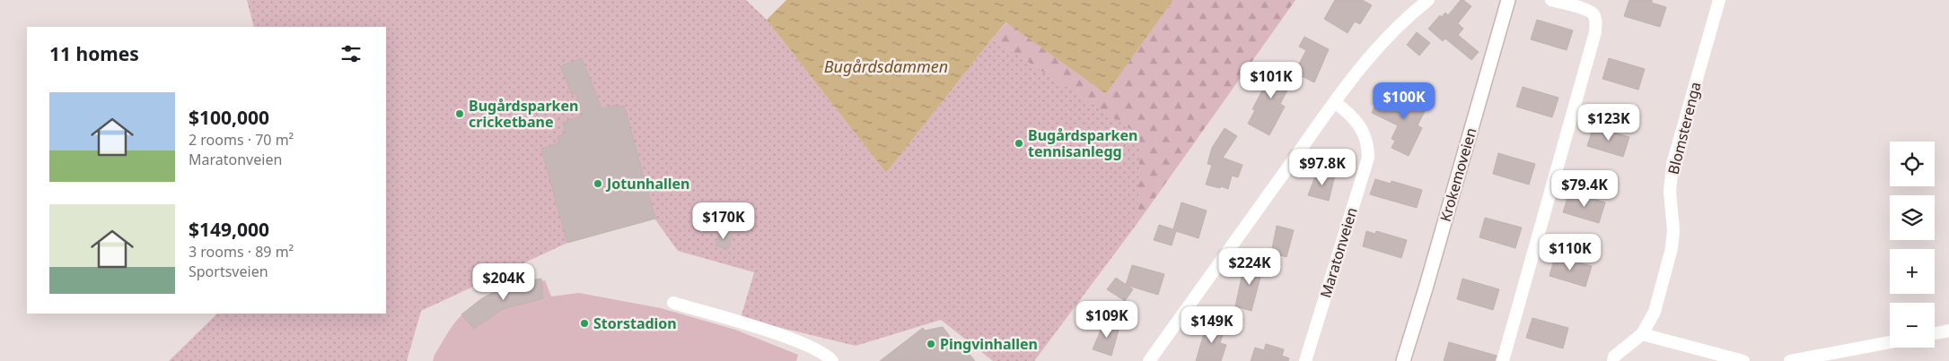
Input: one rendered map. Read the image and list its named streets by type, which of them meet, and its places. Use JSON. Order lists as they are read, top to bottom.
{
  "streets": {
    "main road": ["Krokemoveien"],
    "street": ["Blomsterenga", "Maratonveien"]
  },
  "water": ["Bugårdsdammen"],
  "places": [
    "Bugårdsparken cricketbane",
    "Bugårdsparken tennisanlegg",
    "Jotunhallen",
    "Storstadion",
    "Pingvinhallen"
  ],
  "page": {
    "heading": "11 homes",
    "price": [
      "$101K",
      "$100K",
      "$123K",
      "$97.8K",
      "$79.4K",
      "$170K",
      "$110K",
      "$224K",
      "$204K",
      "$109K",
      "$149K"
    ],
    "list": [
      {
        "name": "$100,000",
        "note": "2 rooms · 70 m² · Maratonveien"
      },
      {
        "name": "$149,000",
        "note": "3 rooms · 89 m² · Sportsveien"
      }
    ],
    "map_buttons": ["+", "−"]
  }
}
